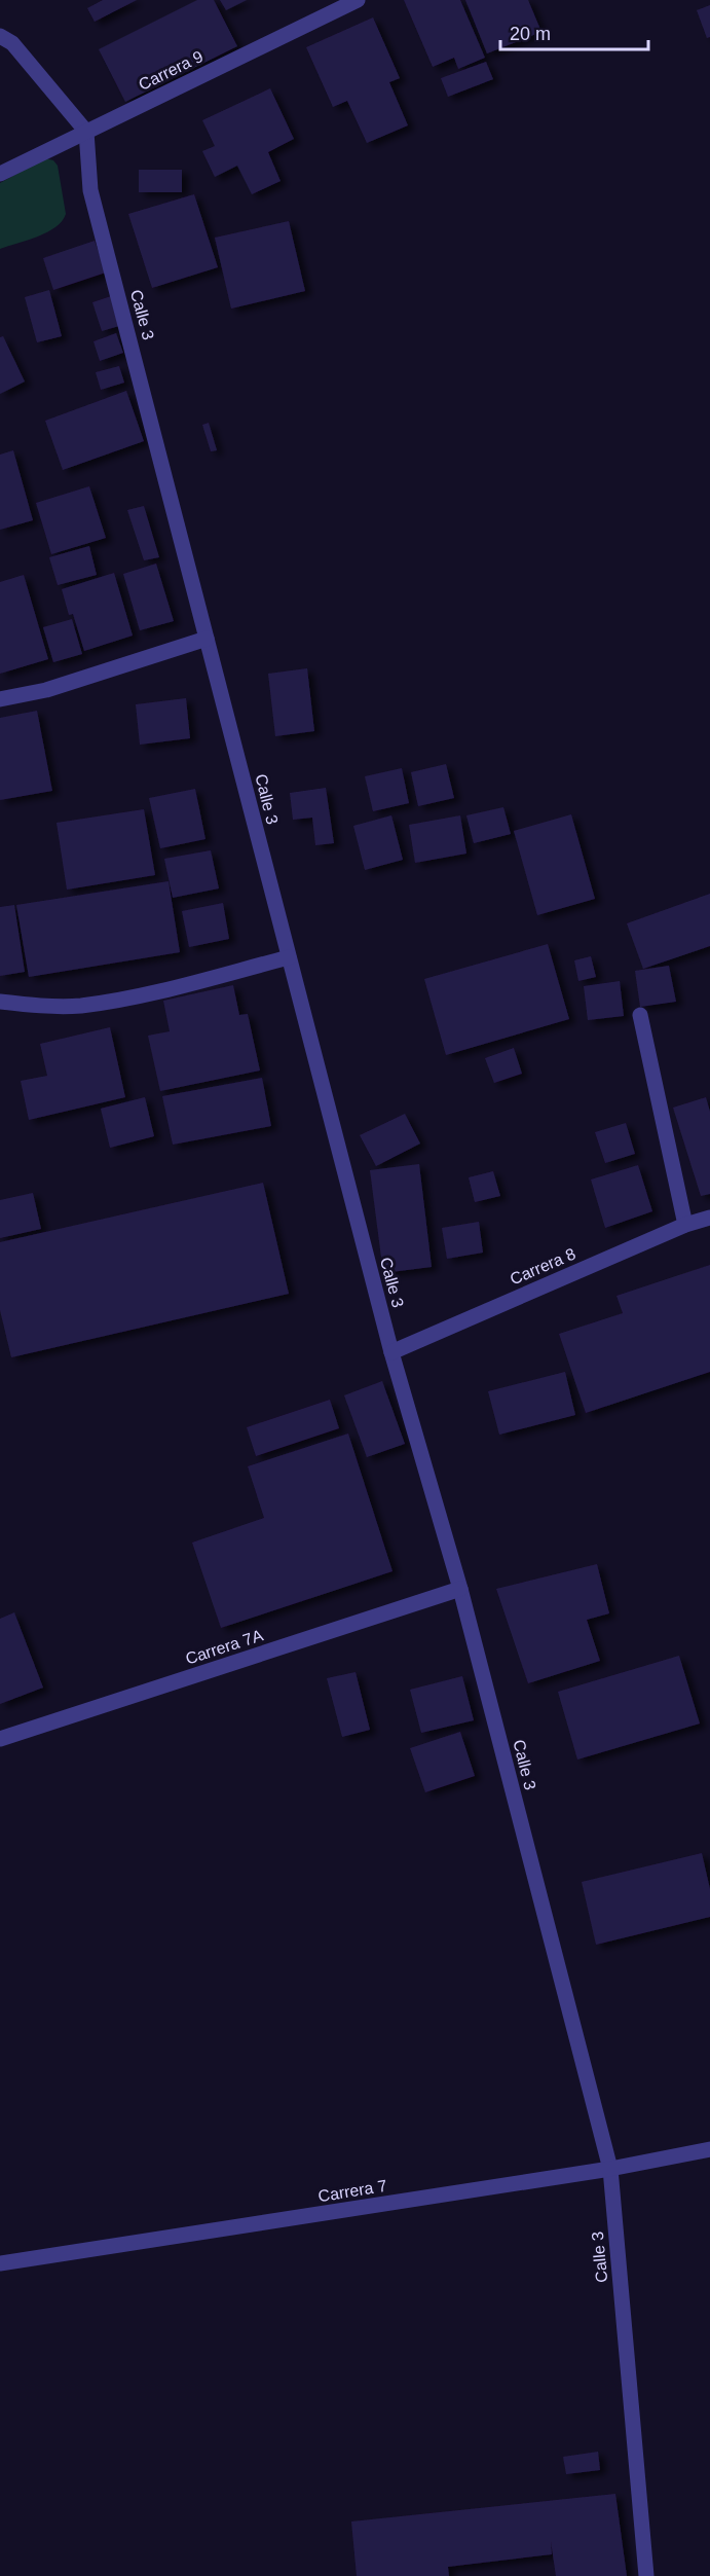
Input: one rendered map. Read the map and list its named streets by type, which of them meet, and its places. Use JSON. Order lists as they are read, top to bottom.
{
  "streets": {
    "street": [
      "Carrera 9",
      "Calle 3",
      "Carrera 8",
      "Carrera 7A",
      "Carrera 7"
    ]
  },
  "crossings": [
    ["Carrera 9", "Calle 3"],
    ["Calle 3", "Carrera 8"],
    ["Calle 3", "Carrera 7A"],
    ["Calle 3", "Carrera 7"]
  ],
  "scale_bar": "20 m"
}
